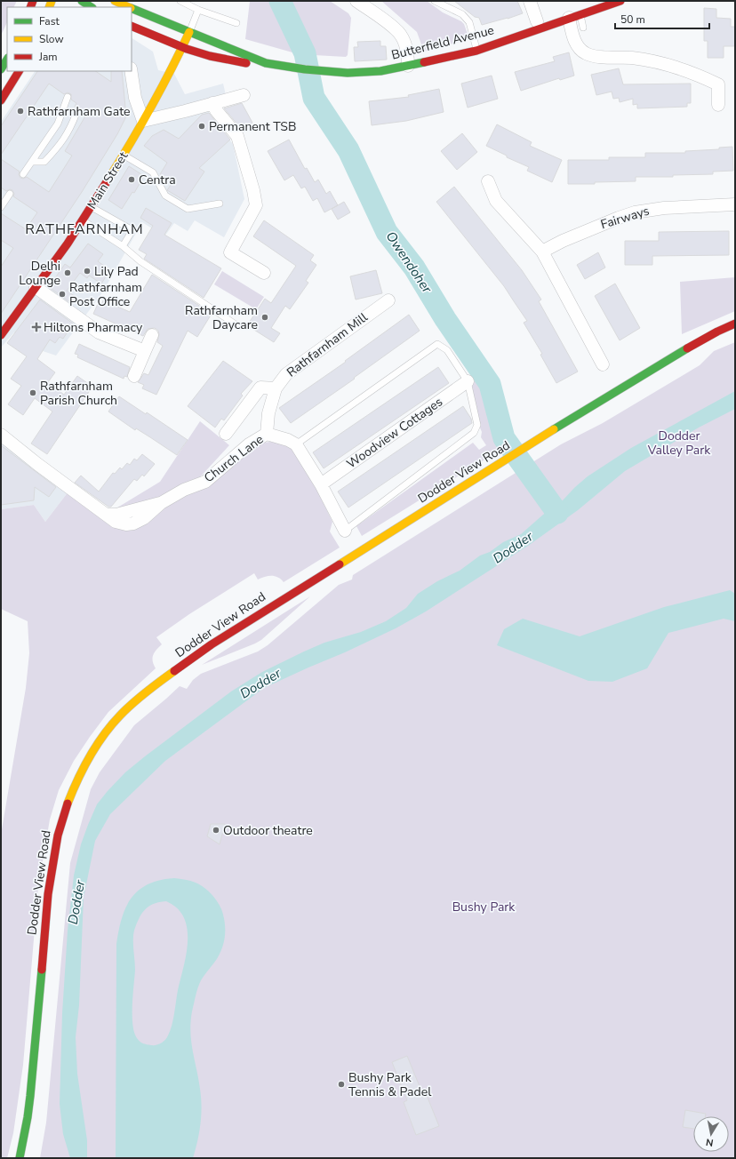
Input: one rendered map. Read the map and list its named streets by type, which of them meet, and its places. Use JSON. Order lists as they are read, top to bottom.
{
  "streets": {
    "main road": ["Butterfield Avenue", "Main Street", "Dodder View Road"],
    "street": [
      "Fairways",
      "Rathfarnham Mill",
      "Woodview Cottages",
      "Church Lane"
    ]
  },
  "crossings": [
    ["Butterfield Avenue", "Main Street"]
  ],
  "districts": ["RATHFARNHAM"],
  "water": ["Owendoher", "Dodder"],
  "parks": ["Dodder Valley Park", "Bushy Park"],
  "places": {
    "other": [
      "Rathfarnham Gate",
      "Permanent TSB",
      "Centra",
      "Lily Pad",
      "Delhi Lounge",
      "Rathfarnham Post Office",
      "Rathfarnham Daycare",
      "Rathfarnham Parish Church",
      "Outdoor theatre",
      "Bushy Park Tennis & Padel"
    ],
    "health": ["Hiltons Pharmacy"]
  },
  "legend": ["Fast", "Slow", "Jam"],
  "scale_bar": "50 m",
  "north": "bottom"
}
